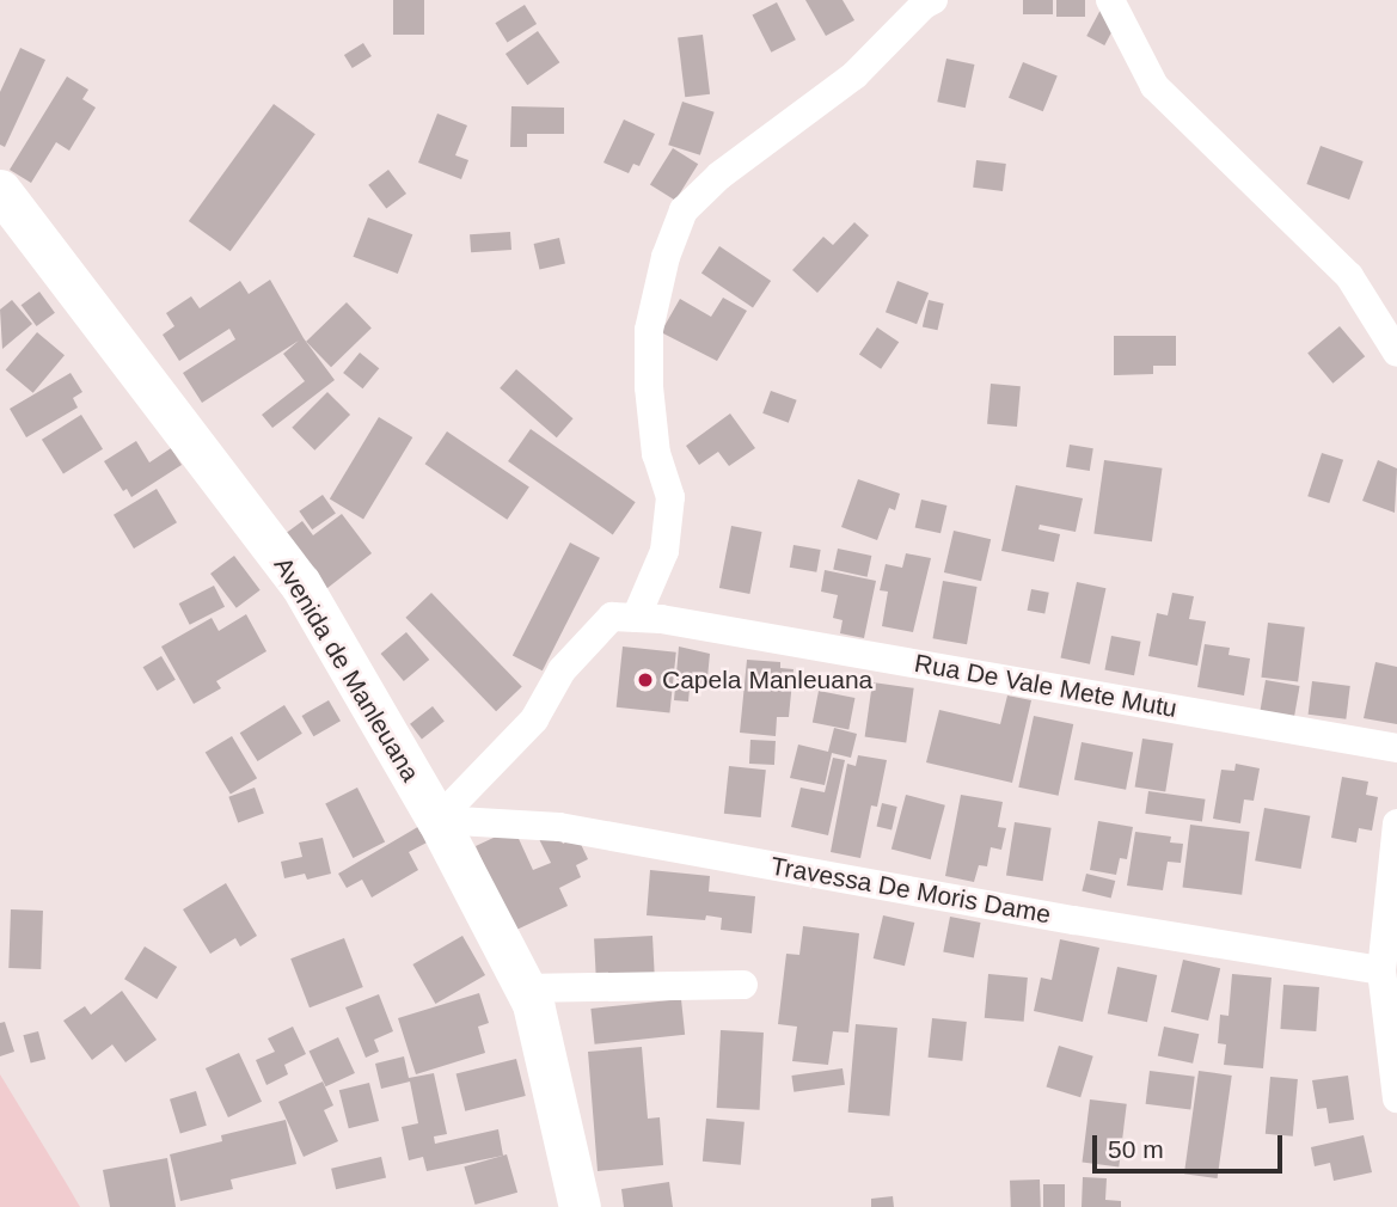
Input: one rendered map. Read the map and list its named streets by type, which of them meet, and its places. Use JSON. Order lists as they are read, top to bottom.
{
  "streets": {
    "street": ["Avenida de Manleuana", "Rua De Vale Mete Mutu", "Travessa De Moris Dame"]
  },
  "crossings": [
    ["Avenida de Manleuana", "Rua De Vale Mete Mutu"],
    ["Avenida de Manleuana", "Travessa De Moris Dame"],
    ["Rua De Vale Mete Mutu", "Travessa De Moris Dame"]
  ],
  "places": ["Capela Manleuana"],
  "scale_bar": "50 m"
}
